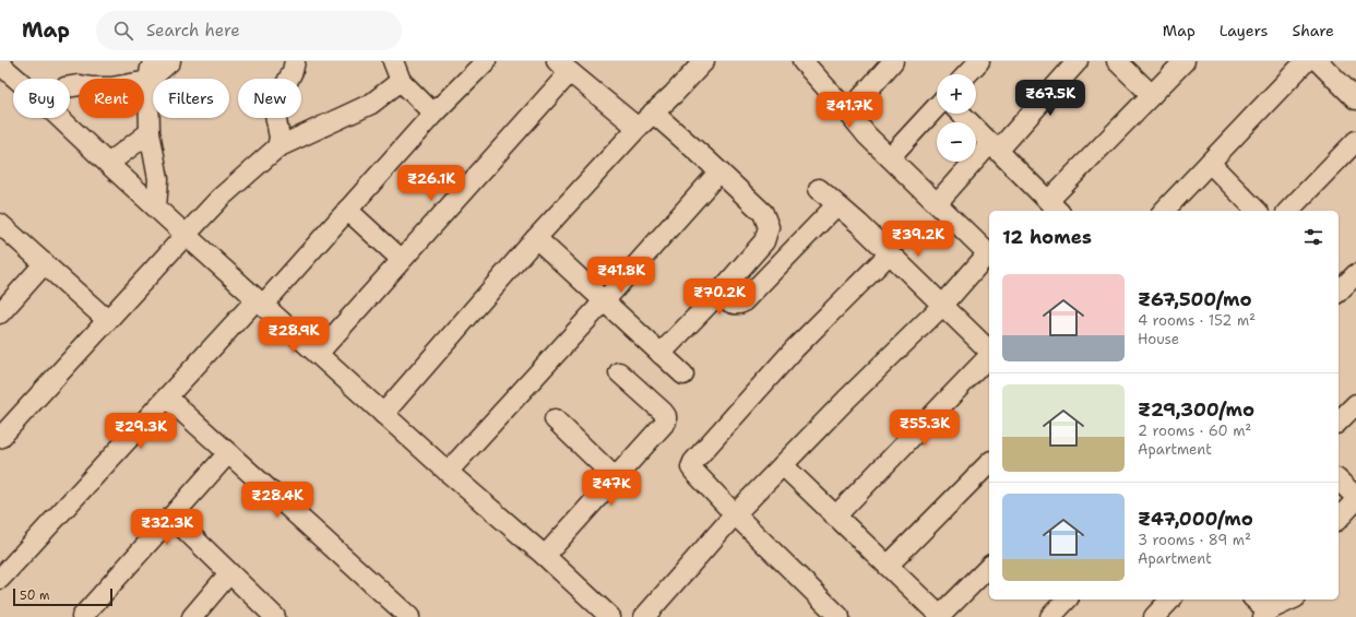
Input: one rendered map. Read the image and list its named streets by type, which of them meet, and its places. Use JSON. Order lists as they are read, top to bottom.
{
  "scale_bar": "50 m",
  "page": {
    "header": "Map",
    "search": "Search here",
    "nav": ["Map", "Layers", "Share"],
    "map_buttons": ["+", "−"],
    "chip": [
      "Buy",
      "Rent",
      "Filters",
      "New"
    ],
    "price": [
      "₹67.5K",
      "₹41.7K",
      "₹26.1K",
      "₹39.2K",
      "₹41.8K",
      "₹70.2K",
      "₹28.9K",
      "₹55.3K",
      "₹29.3K",
      "₹47K",
      "₹28.4K",
      "₹32.3K"
    ],
    "heading": "12 homes",
    "list": [
      {
        "name": "₹67,500/mo",
        "note": "4 rooms · 152 m² · House"
      },
      {
        "name": "₹29,300/mo",
        "note": "2 rooms · 60 m² · Apartment"
      },
      {
        "name": "₹47,000/mo",
        "note": "3 rooms · 89 m² · Apartment"
      }
    ],
    "scale": "50 m"
  }
}
